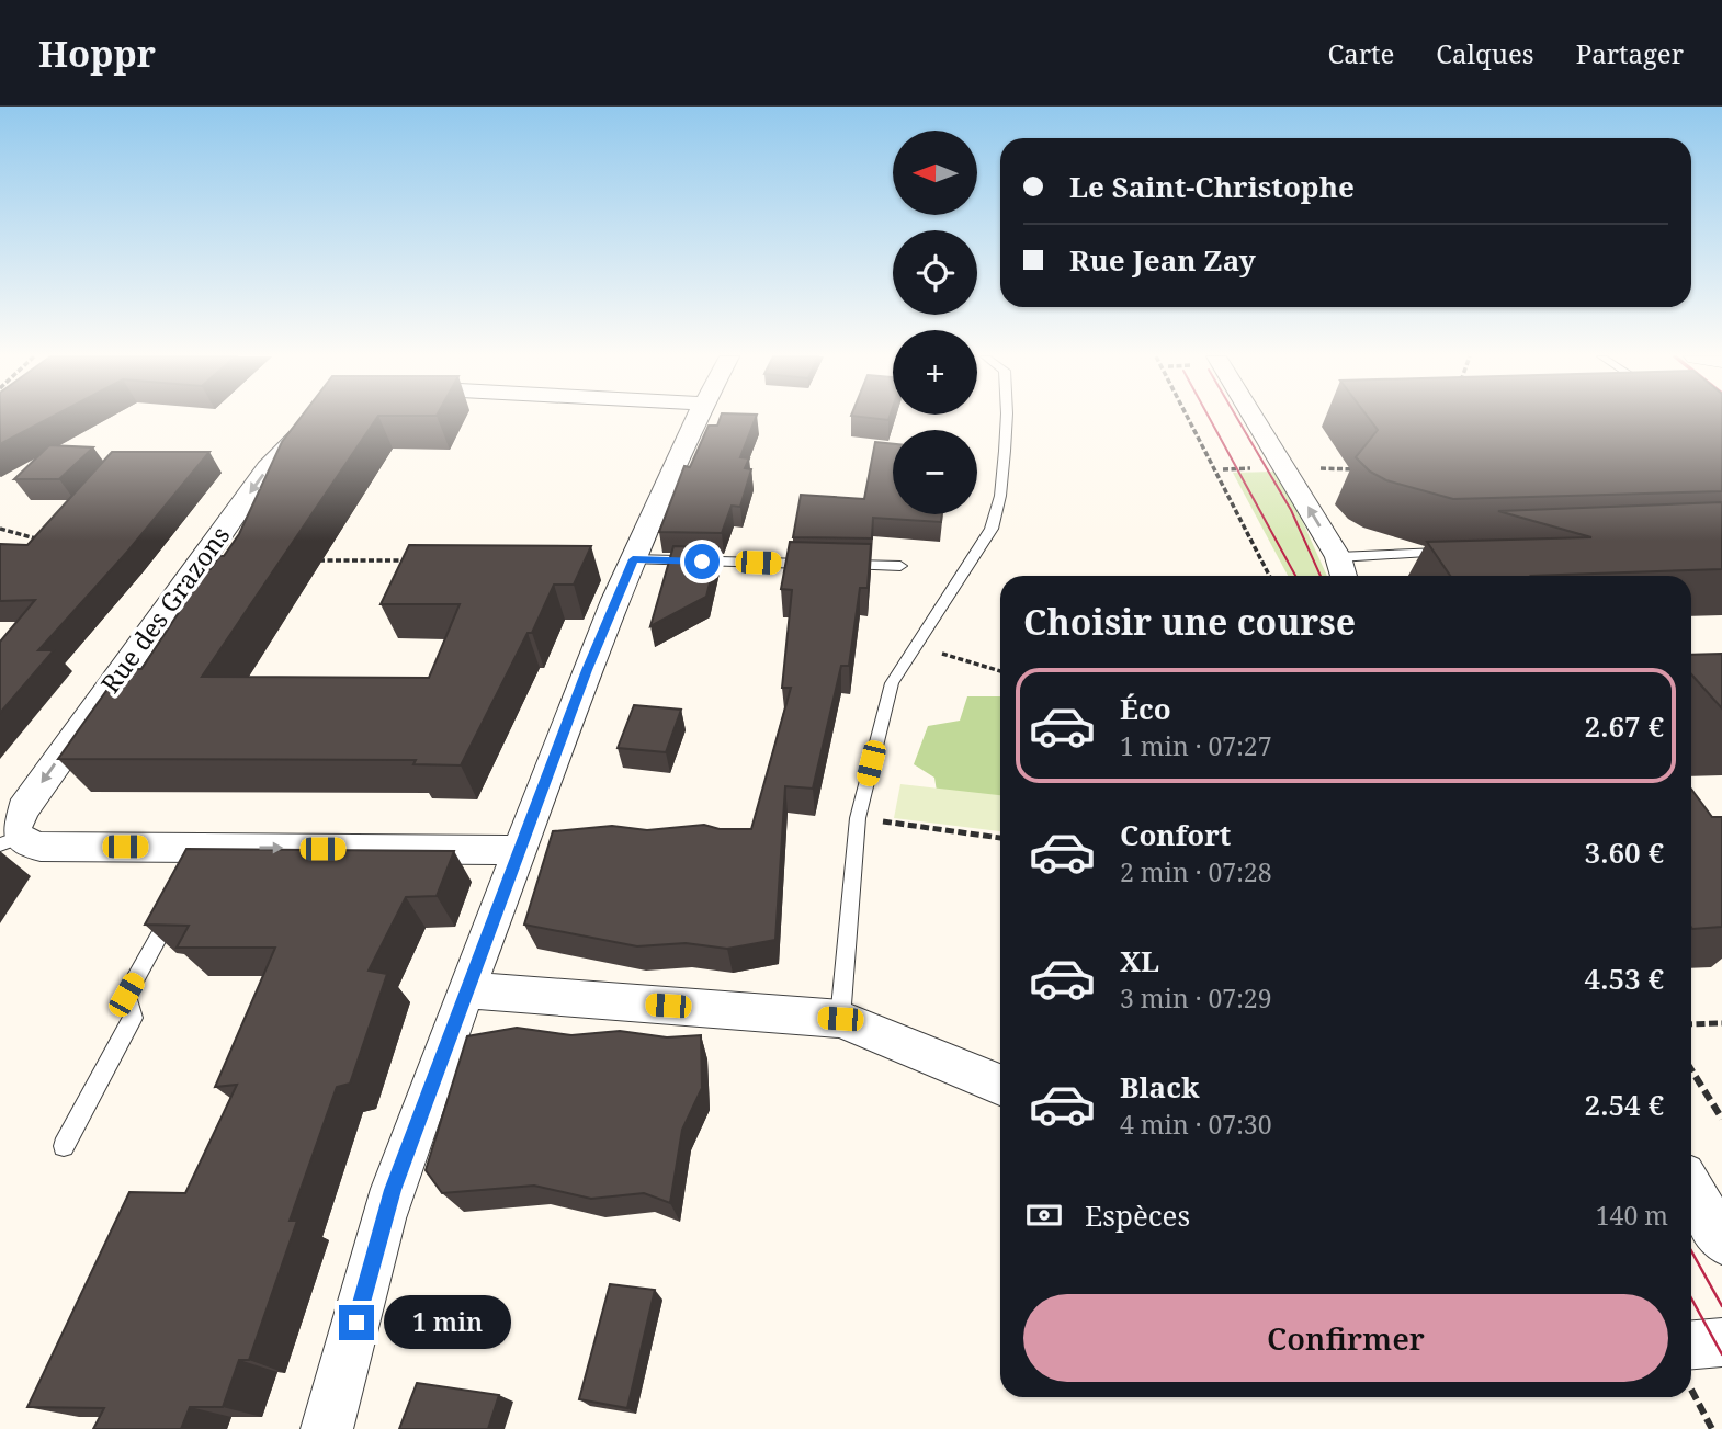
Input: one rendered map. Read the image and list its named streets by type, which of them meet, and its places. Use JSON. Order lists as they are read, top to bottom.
{
  "streets": {
    "street": ["Rue des Grazons"]
  },
  "north": "left",
  "page": {
    "header": "Hoppr",
    "nav": ["Carte", "Calques", "Partager"],
    "map_buttons": ["+", "−"],
    "banner": ["Le Saint-Christophe", "Rue Jean Zay"],
    "heading": "Choisir une course",
    "list": [
      {
        "name": "Éco",
        "note": "1 min · 07:27",
        "value": "2.67 €"
      },
      {
        "name": "Confort",
        "note": "2 min · 07:28",
        "value": "3.60 €"
      },
      {
        "name": "XL",
        "note": "3 min · 07:29",
        "value": "4.53 €"
      },
      {
        "name": "Black",
        "note": "4 min · 07:30",
        "value": "2.54 €"
      }
    ],
    "pay": ["Espèces", "140 m"],
    "buttons": "Confirmer",
    "bubble": "1 min"
  }
}
